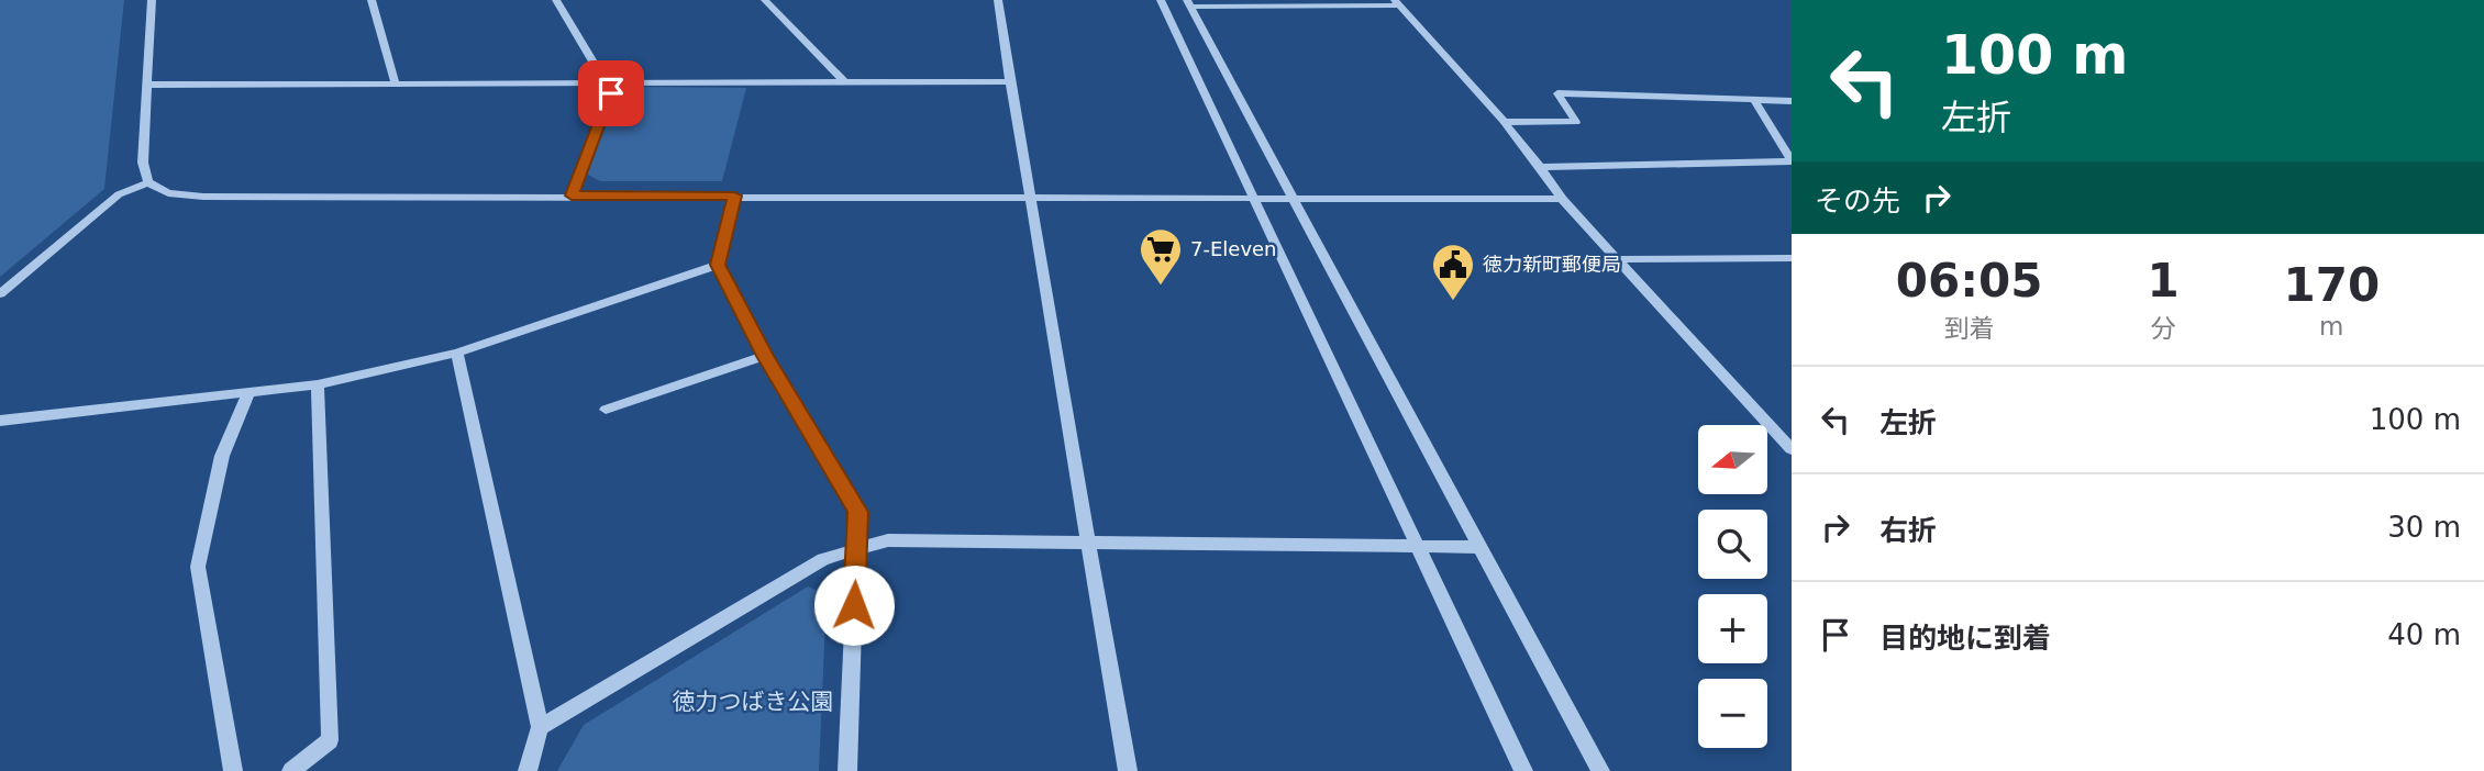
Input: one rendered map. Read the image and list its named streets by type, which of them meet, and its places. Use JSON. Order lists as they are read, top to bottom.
{
  "parks": ["徳力つばき公園"],
  "places": {
    "supermarket": ["7-Eleven"],
    "public building": ["徳力新町郵便局"]
  },
  "north": "left",
  "page": {
    "turn": ["100 m", "左折"],
    "then": "その先",
    "eta": [
      "06:05",
      "到着",
      "1",
      "分",
      "170",
      "m"
    ],
    "list": [
      {
        "name": "左折",
        "value": "100 m"
      },
      {
        "name": "右折",
        "value": "30 m"
      },
      {
        "name": "目的地に到着",
        "value": "40 m"
      }
    ],
    "map_buttons": ["+", "−"]
  }
}
